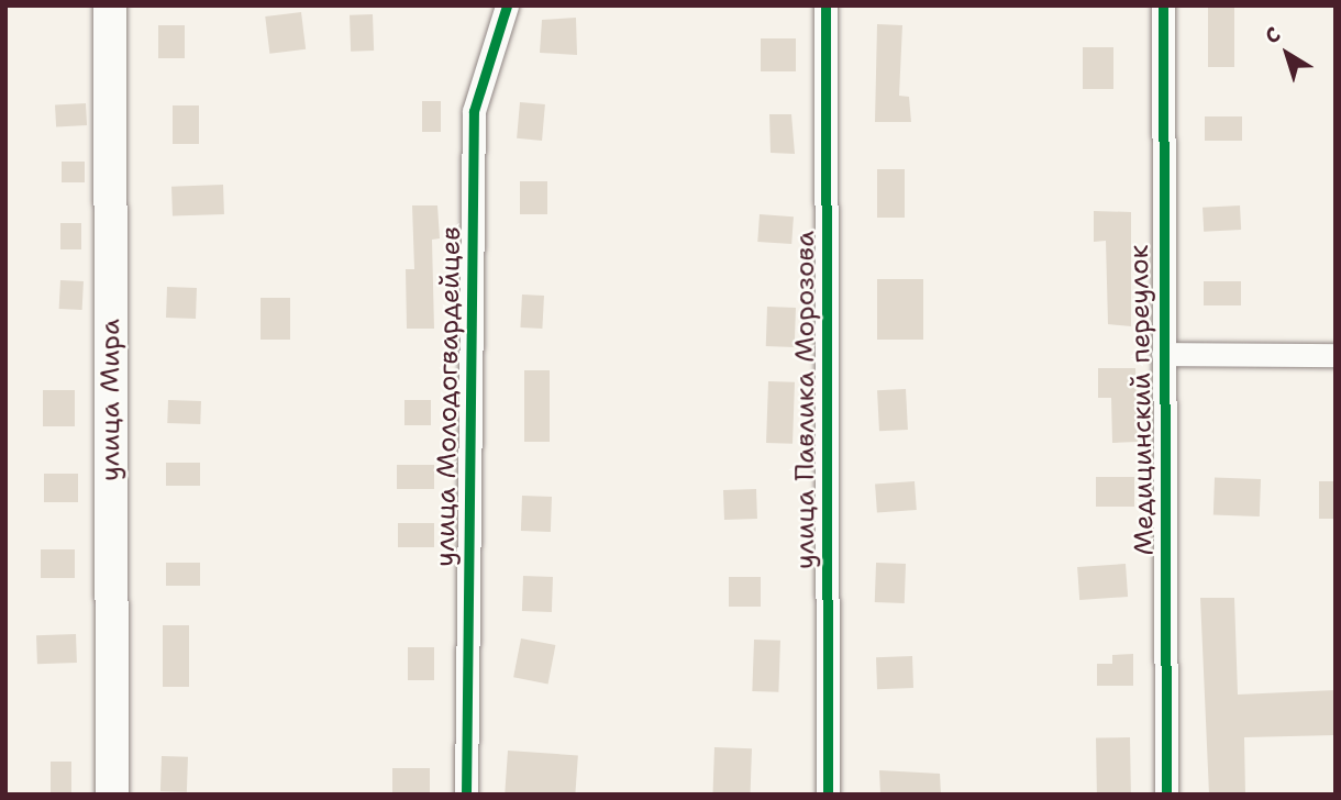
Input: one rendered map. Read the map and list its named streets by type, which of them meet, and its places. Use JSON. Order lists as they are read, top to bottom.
{
  "streets": {
    "street": [
      "улица Молодогвардейцев",
      "улица Мира",
      "улица Павлика Морозова",
      "Медицинский переулок"
    ]
  },
  "north": "top left"
}
